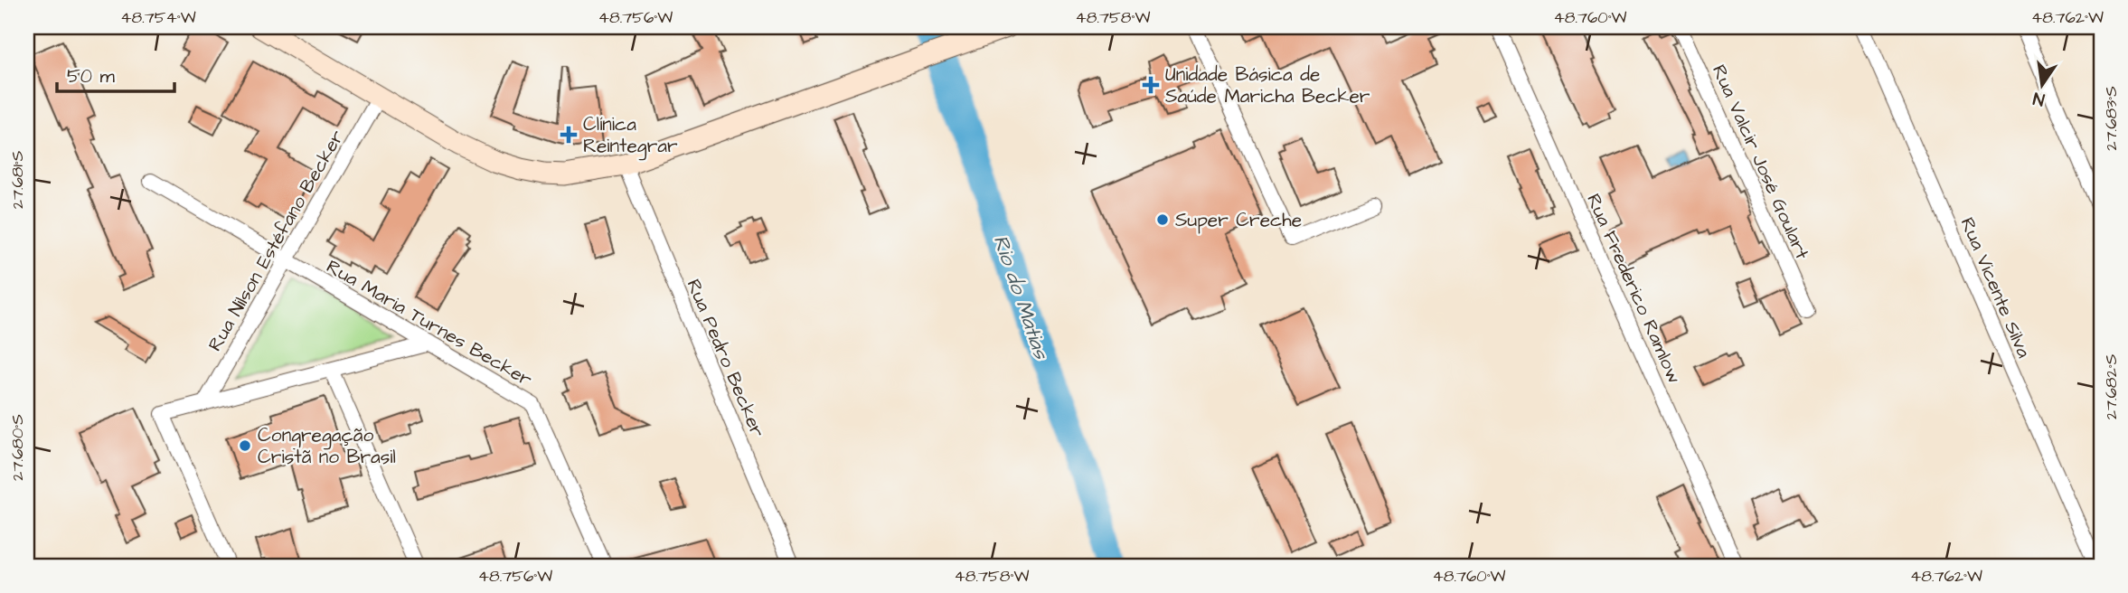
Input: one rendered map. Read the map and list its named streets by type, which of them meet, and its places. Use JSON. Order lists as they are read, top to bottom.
{
  "streets": {
    "street": [
      "Rua Valcir José Goulart",
      "Rua Nilson Estéfano Becker",
      "Rua Vicente Silva",
      "Rua Frederico Ramlow",
      "Rua Maria Turnes Becker",
      "Rua Pedro Becker"
    ]
  },
  "crossings": [
    ["Rua Nilson Estéfano Becker", "Rua Maria Turnes Becker"]
  ],
  "water": ["Rio do Matias"],
  "places": {
    "health": ["Unidade Básica de Saúde Maricha Becker", "Clínica Reintegrar"],
    "other": ["Super Creche", "Congregação Cristã no Brasil"]
  },
  "scale_bar": "50 m",
  "north": "bottom",
  "coordinates": [
    "48.754°W",
    "48.756°W",
    "48.758°W",
    "48.760°W",
    "48.762°W",
    "27.683°S",
    "27.681°S",
    "27.682°S",
    "27.680°S"
  ]
}
